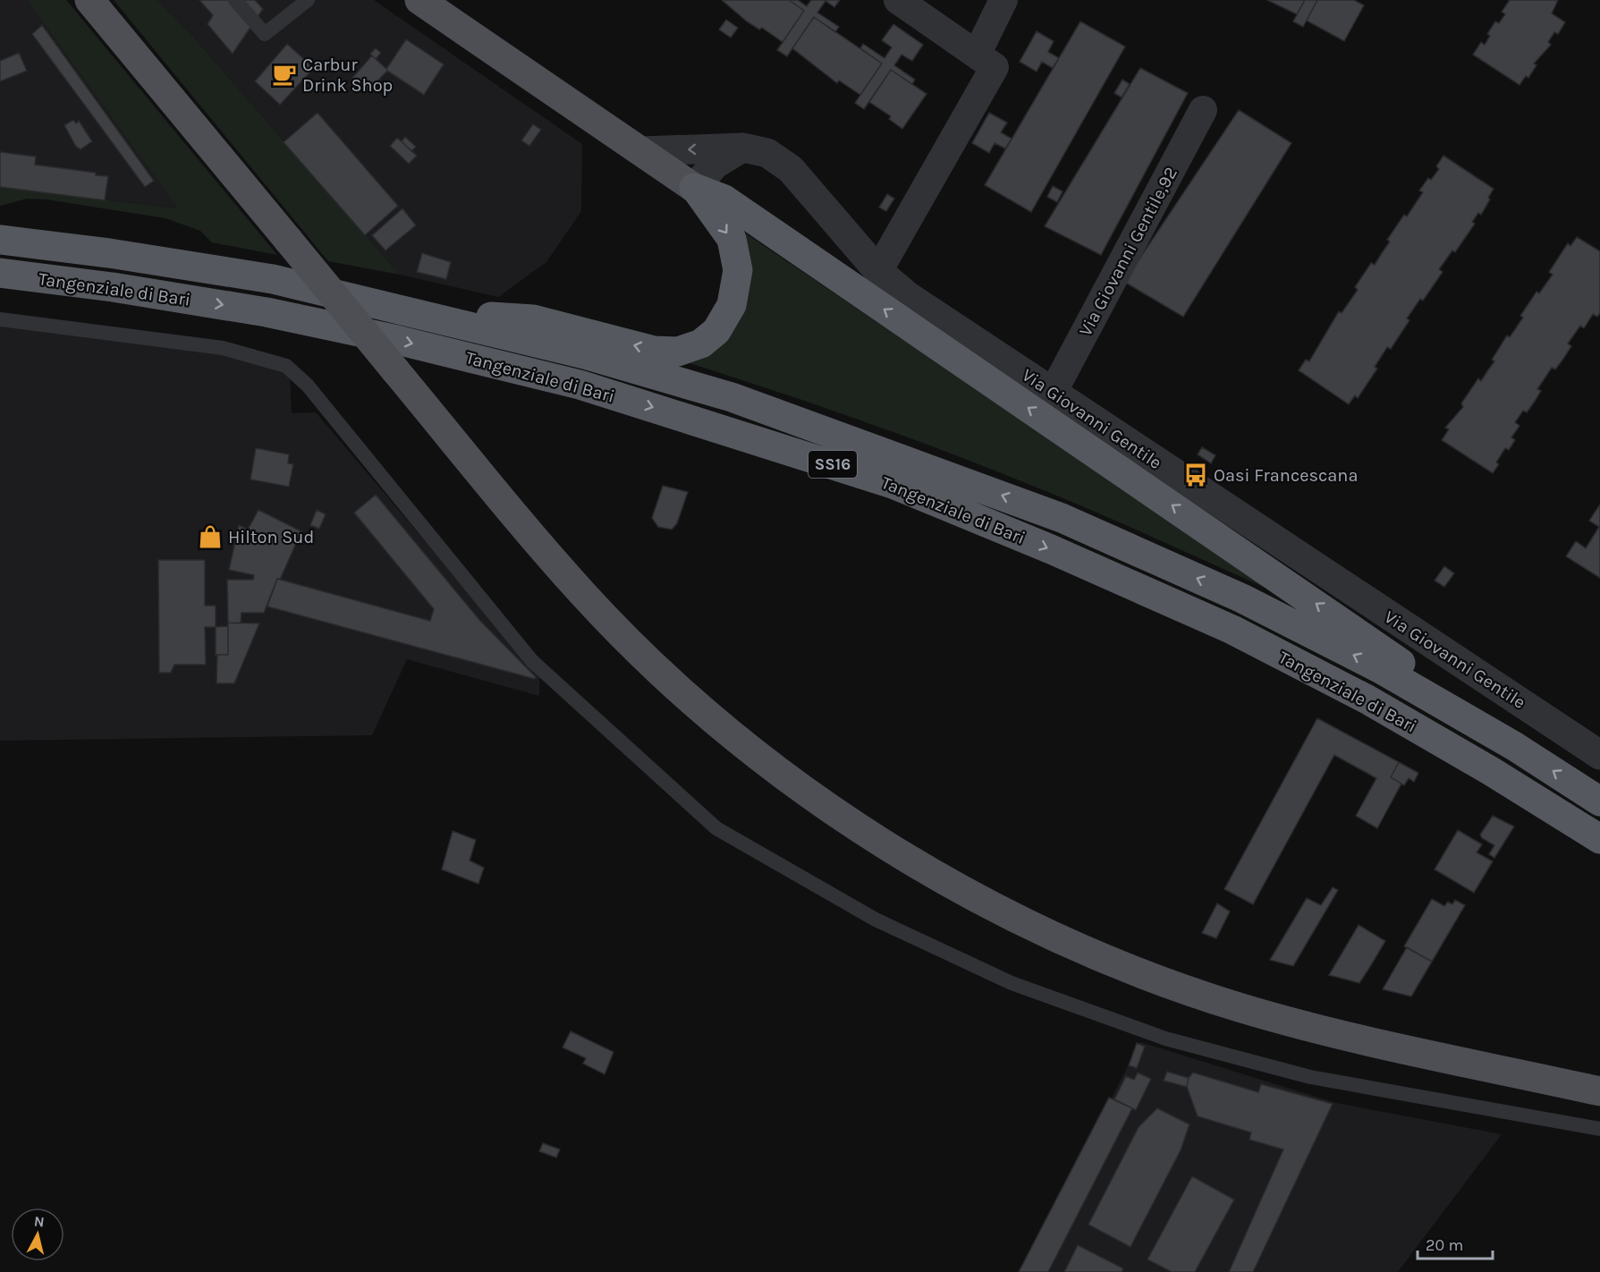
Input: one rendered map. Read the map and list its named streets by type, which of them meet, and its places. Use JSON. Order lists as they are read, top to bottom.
{
  "streets": {
    "highway": ["Tangenziale di Bari", "SS16"],
    "street": ["Via Giovanni Gentile,92", "Via Giovanni Gentile"]
  },
  "crossings": [
    ["Via Giovanni Gentile,92", "Via Giovanni Gentile"]
  ],
  "places": {
    "cafe": ["Carbur Drink Shop"],
    "bus stop": ["Oasi Francescana"],
    "shop": ["Hilton Sud"]
  },
  "scale_bar": "20 m",
  "north": "top"
}
